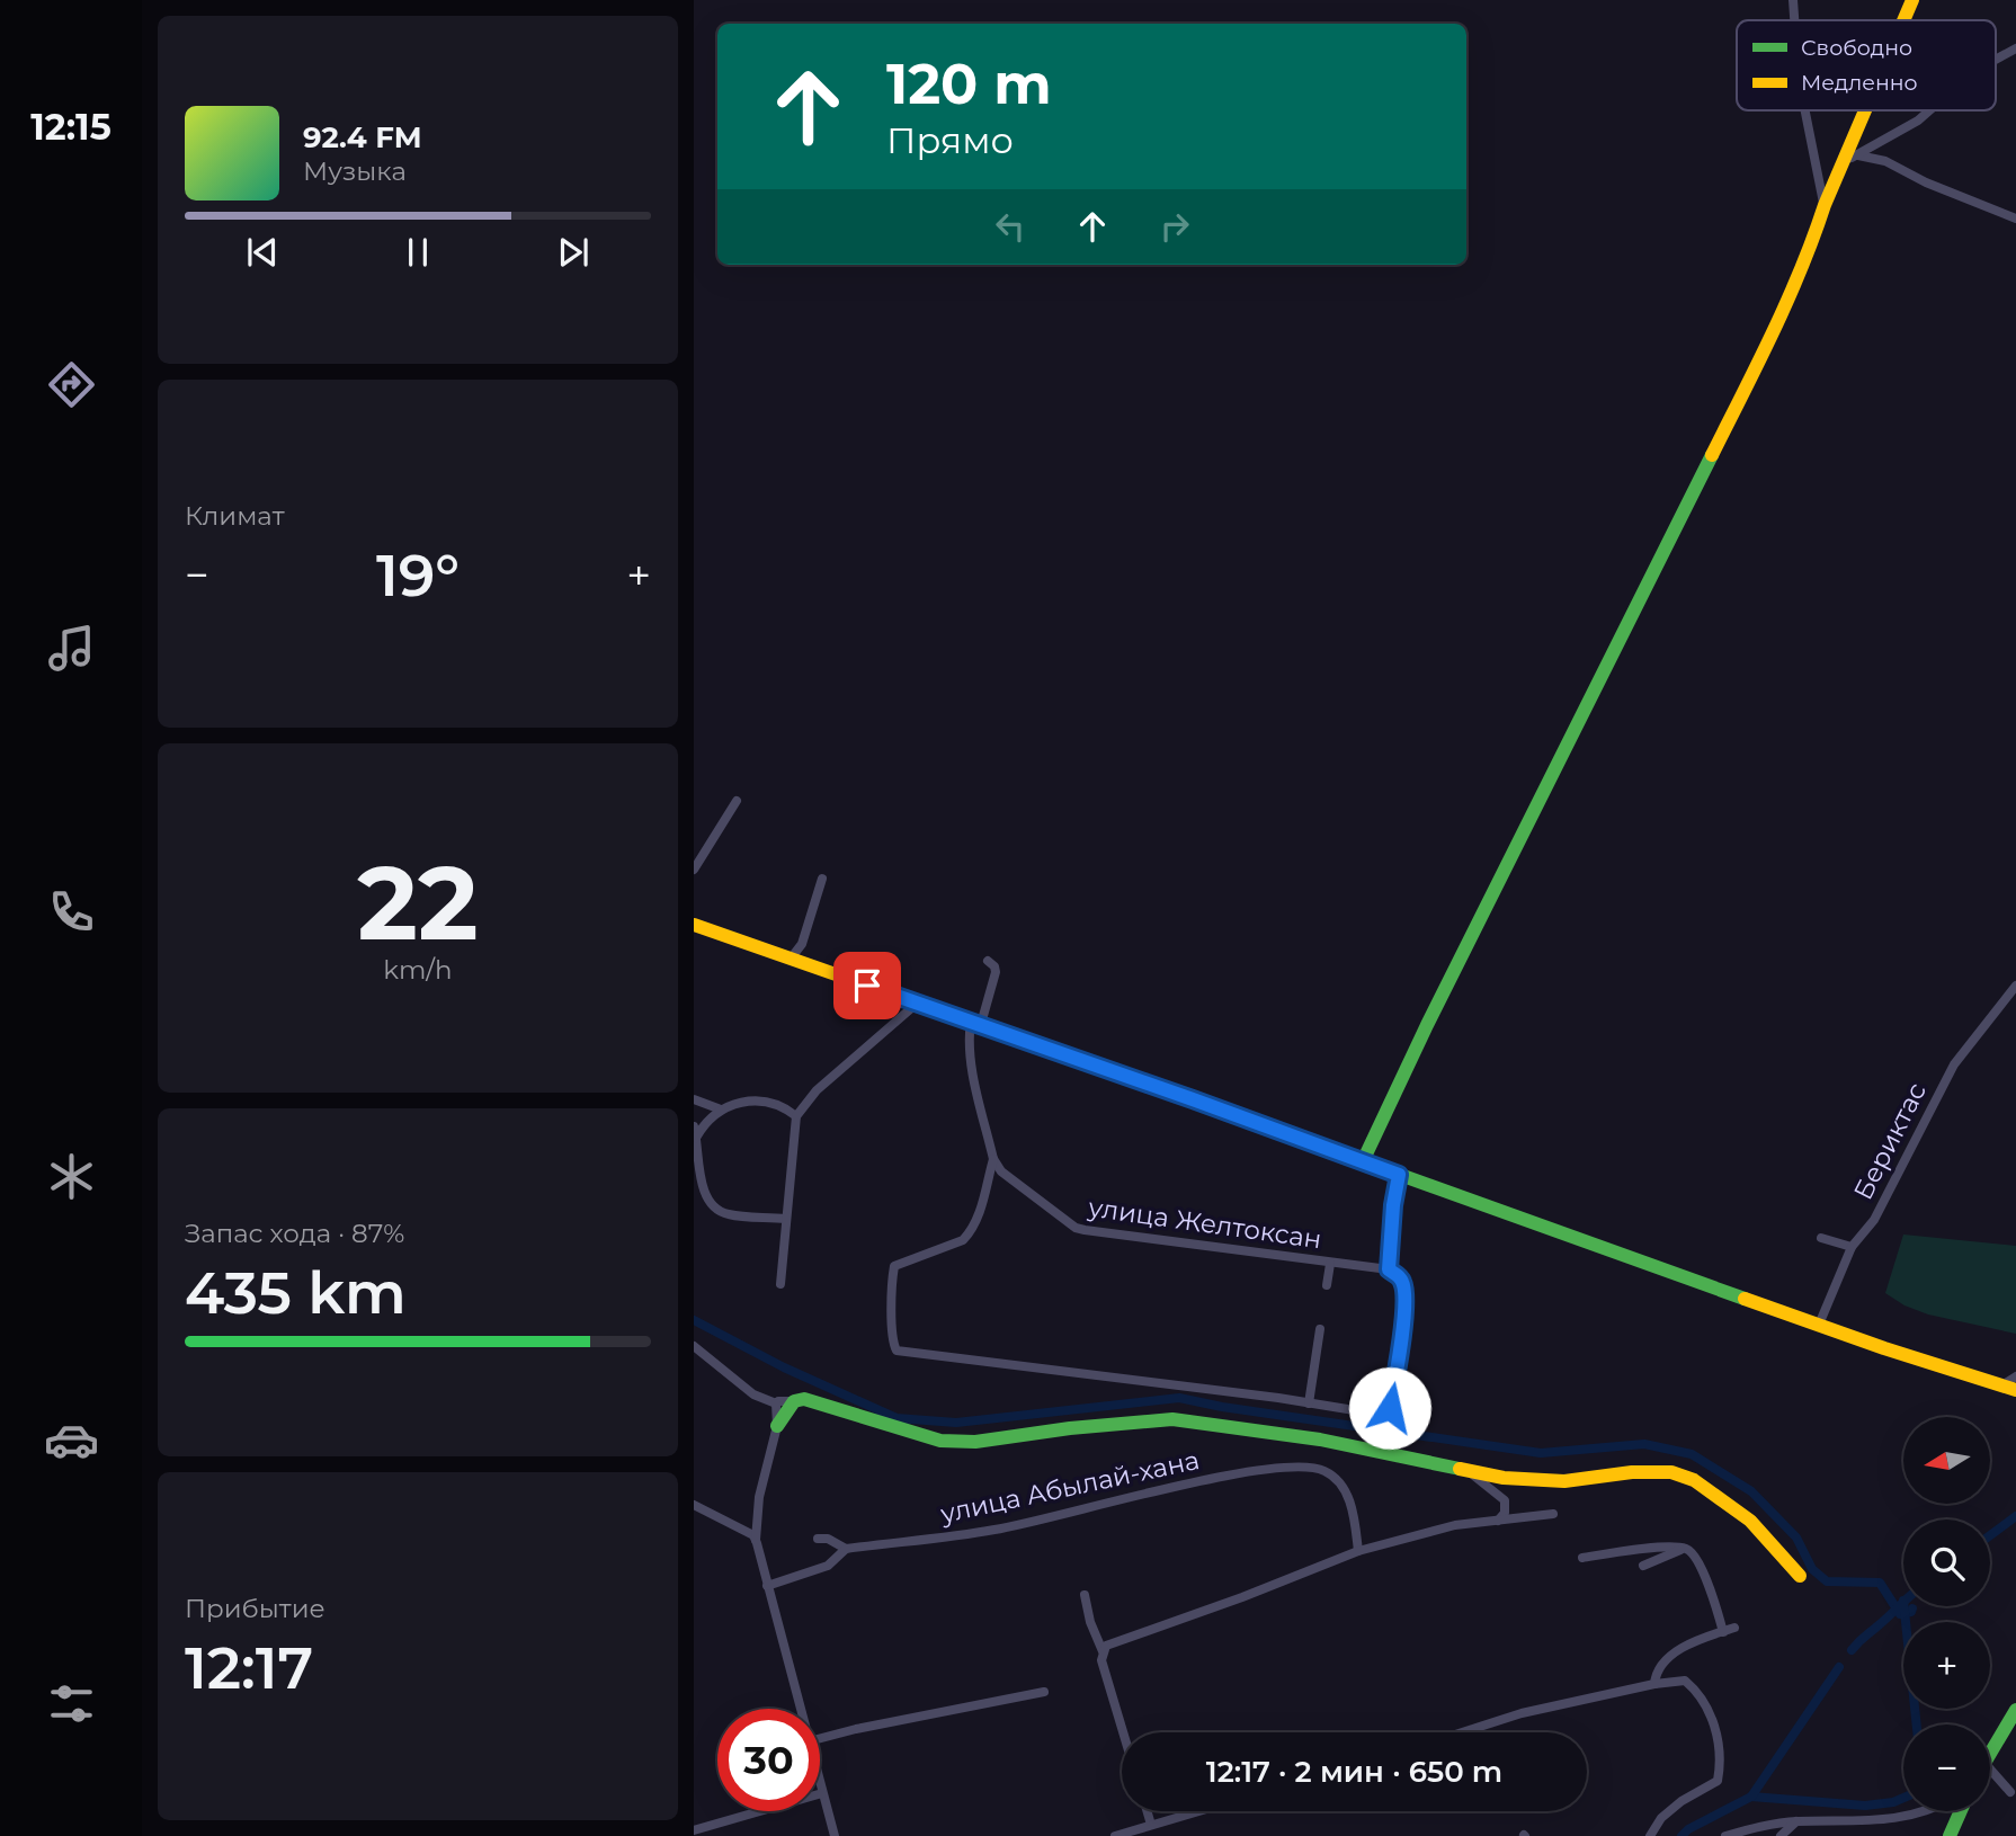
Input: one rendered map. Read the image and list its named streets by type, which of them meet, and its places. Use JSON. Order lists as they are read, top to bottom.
{
  "streets": {
    "street": ["Бериктас", "улица Желтоксан", "улица Абылай-хана"]
  },
  "legend": ["Свободно", "Медленно"],
  "north": "left",
  "page": {
    "tabs": "12:15",
    "turn": ["120 m", "Прямо"],
    "song": ["92.4 FM", "Музыка"],
    "tile": [
      "Климат",
      ["22", "km/h"],
      ["Запас хода · 87%", "435 km"],
      ["Прибытие", "12:17"]
    ],
    "heat": ["−", "19°", "+"],
    "map_buttons": ["+", "−"],
    "limit": "30",
    "trip": "12:17 · 2 мин · 650 m"
  }
}
